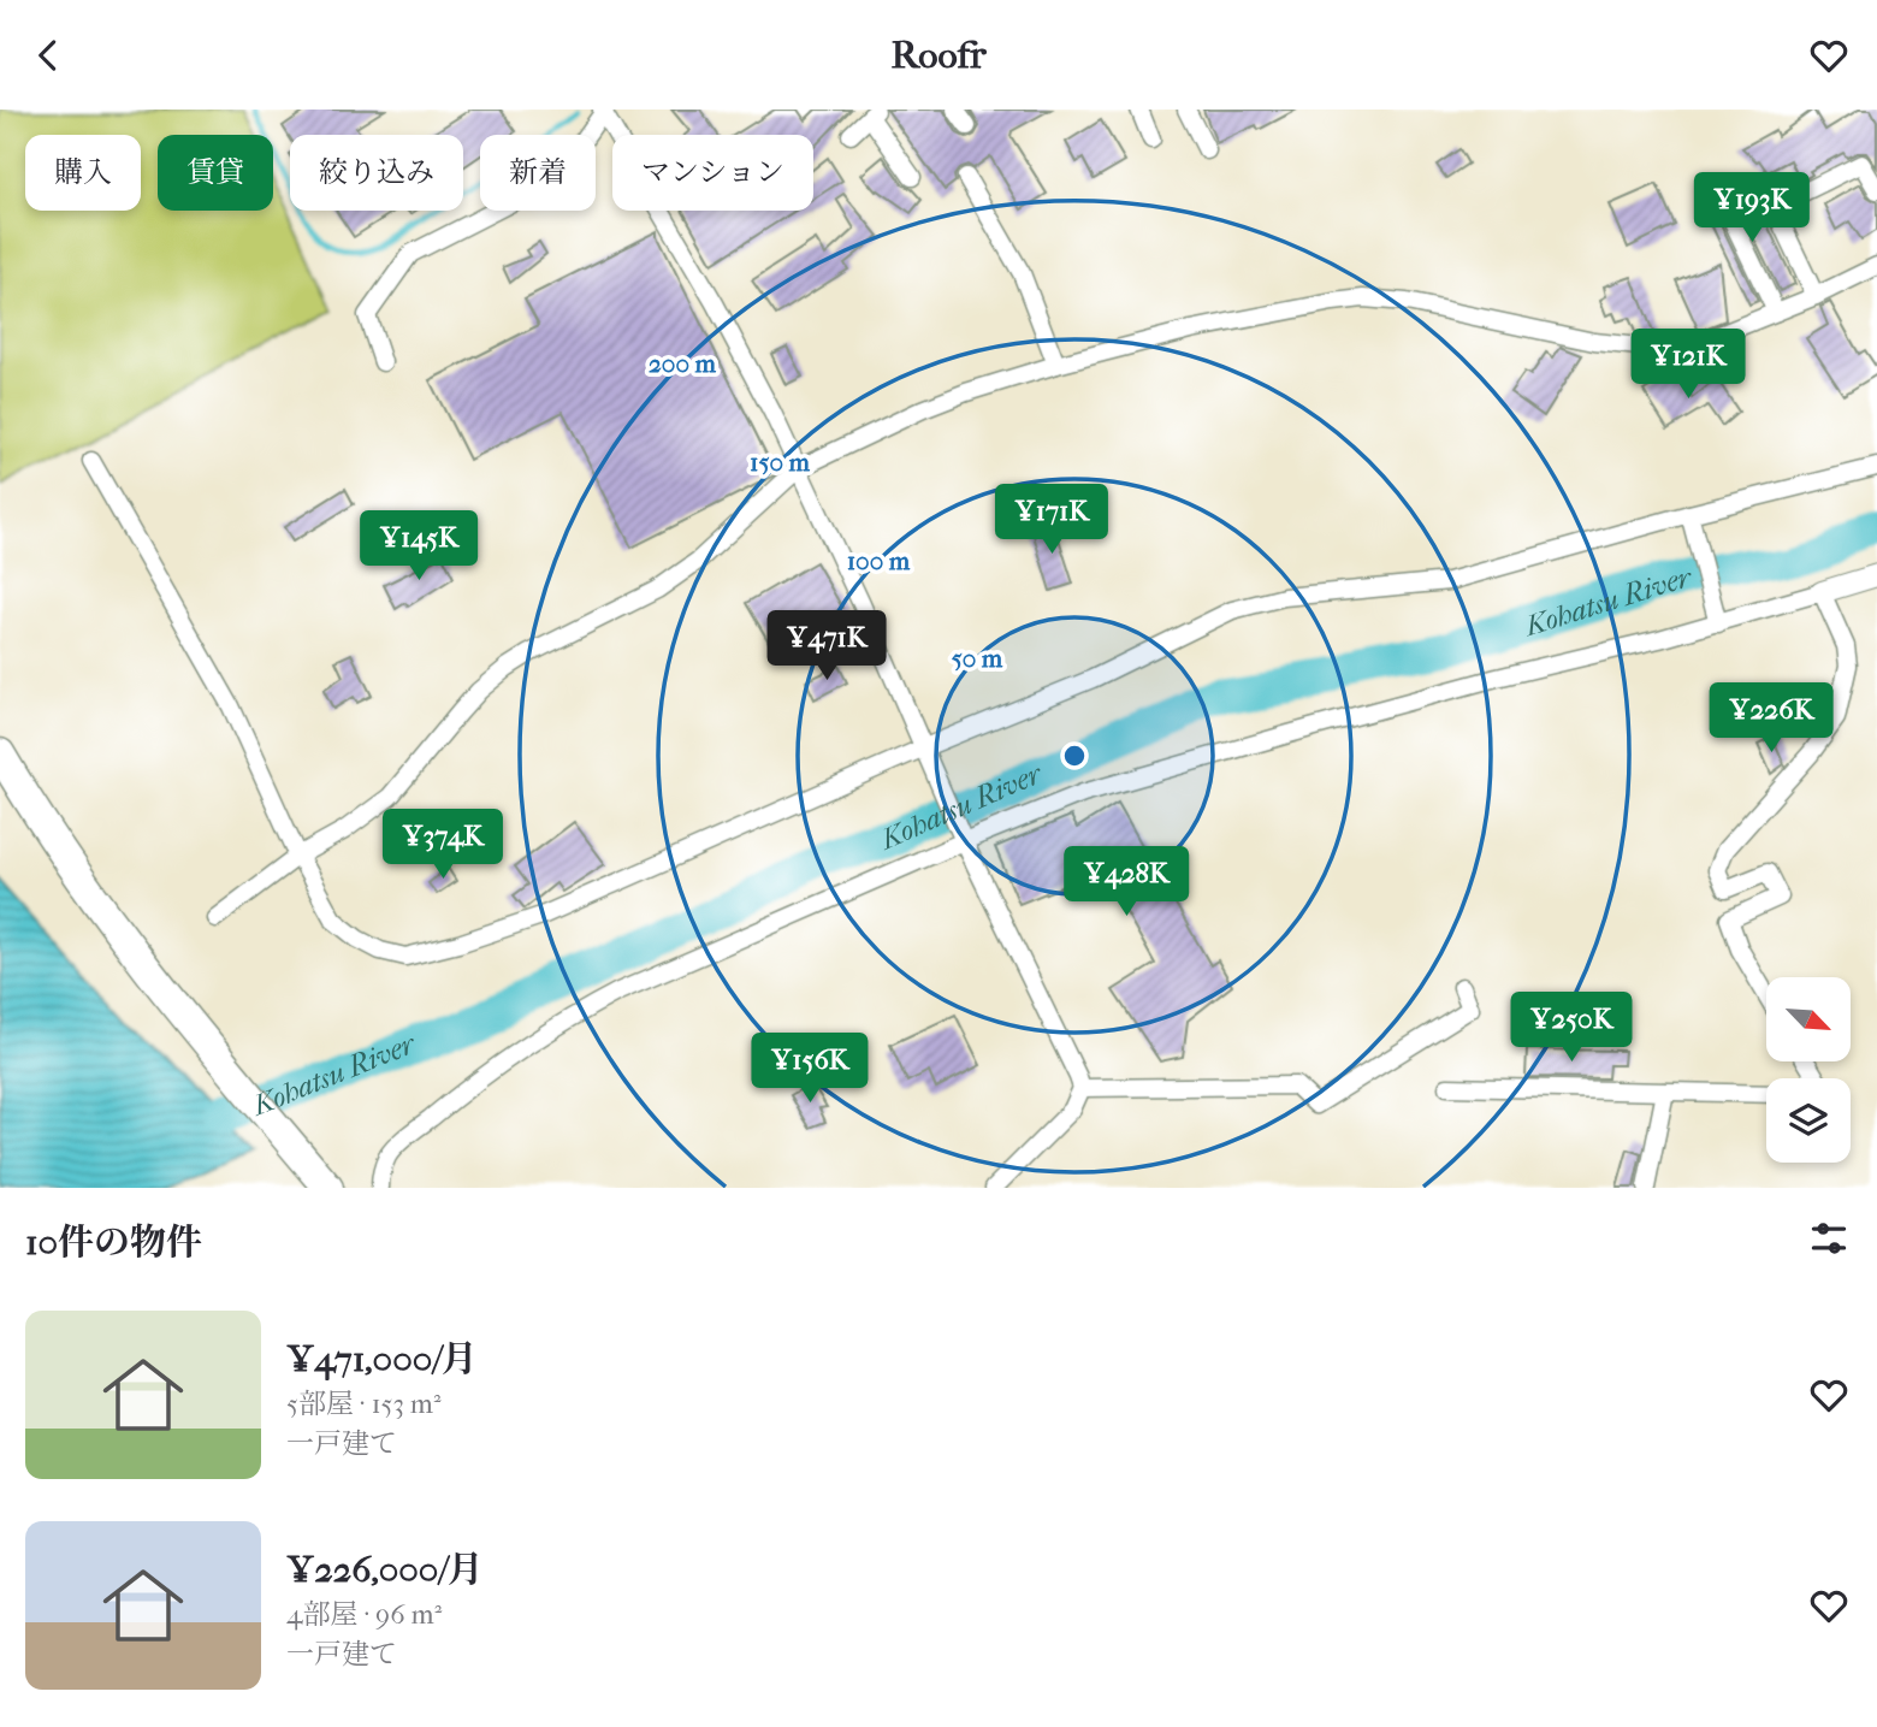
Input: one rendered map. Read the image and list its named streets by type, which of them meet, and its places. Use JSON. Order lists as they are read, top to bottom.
{
  "water": ["Kohatsu River"],
  "north": "bottom right",
  "page": {
    "header": "Roofr",
    "chip": [
      "購入",
      "賃貸",
      "絞り込み",
      "新着",
      "マンション"
    ],
    "price": [
      "¥193K",
      "¥121K",
      "¥171K",
      "¥145K",
      "¥471K",
      "¥226K",
      "¥374K",
      "¥428K",
      "¥250K",
      "¥156K"
    ],
    "heading": "10件の物件",
    "list": [
      {
        "name": "¥471,000/月",
        "note": "5部屋 · 153 m² · 一戸建て"
      },
      {
        "name": "¥226,000/月",
        "note": "4部屋 · 96 m² · 一戸建て"
      }
    ]
  },
  "rings": [
    "200 m",
    "150 m",
    "100 m",
    "50 m"
  ]
}
